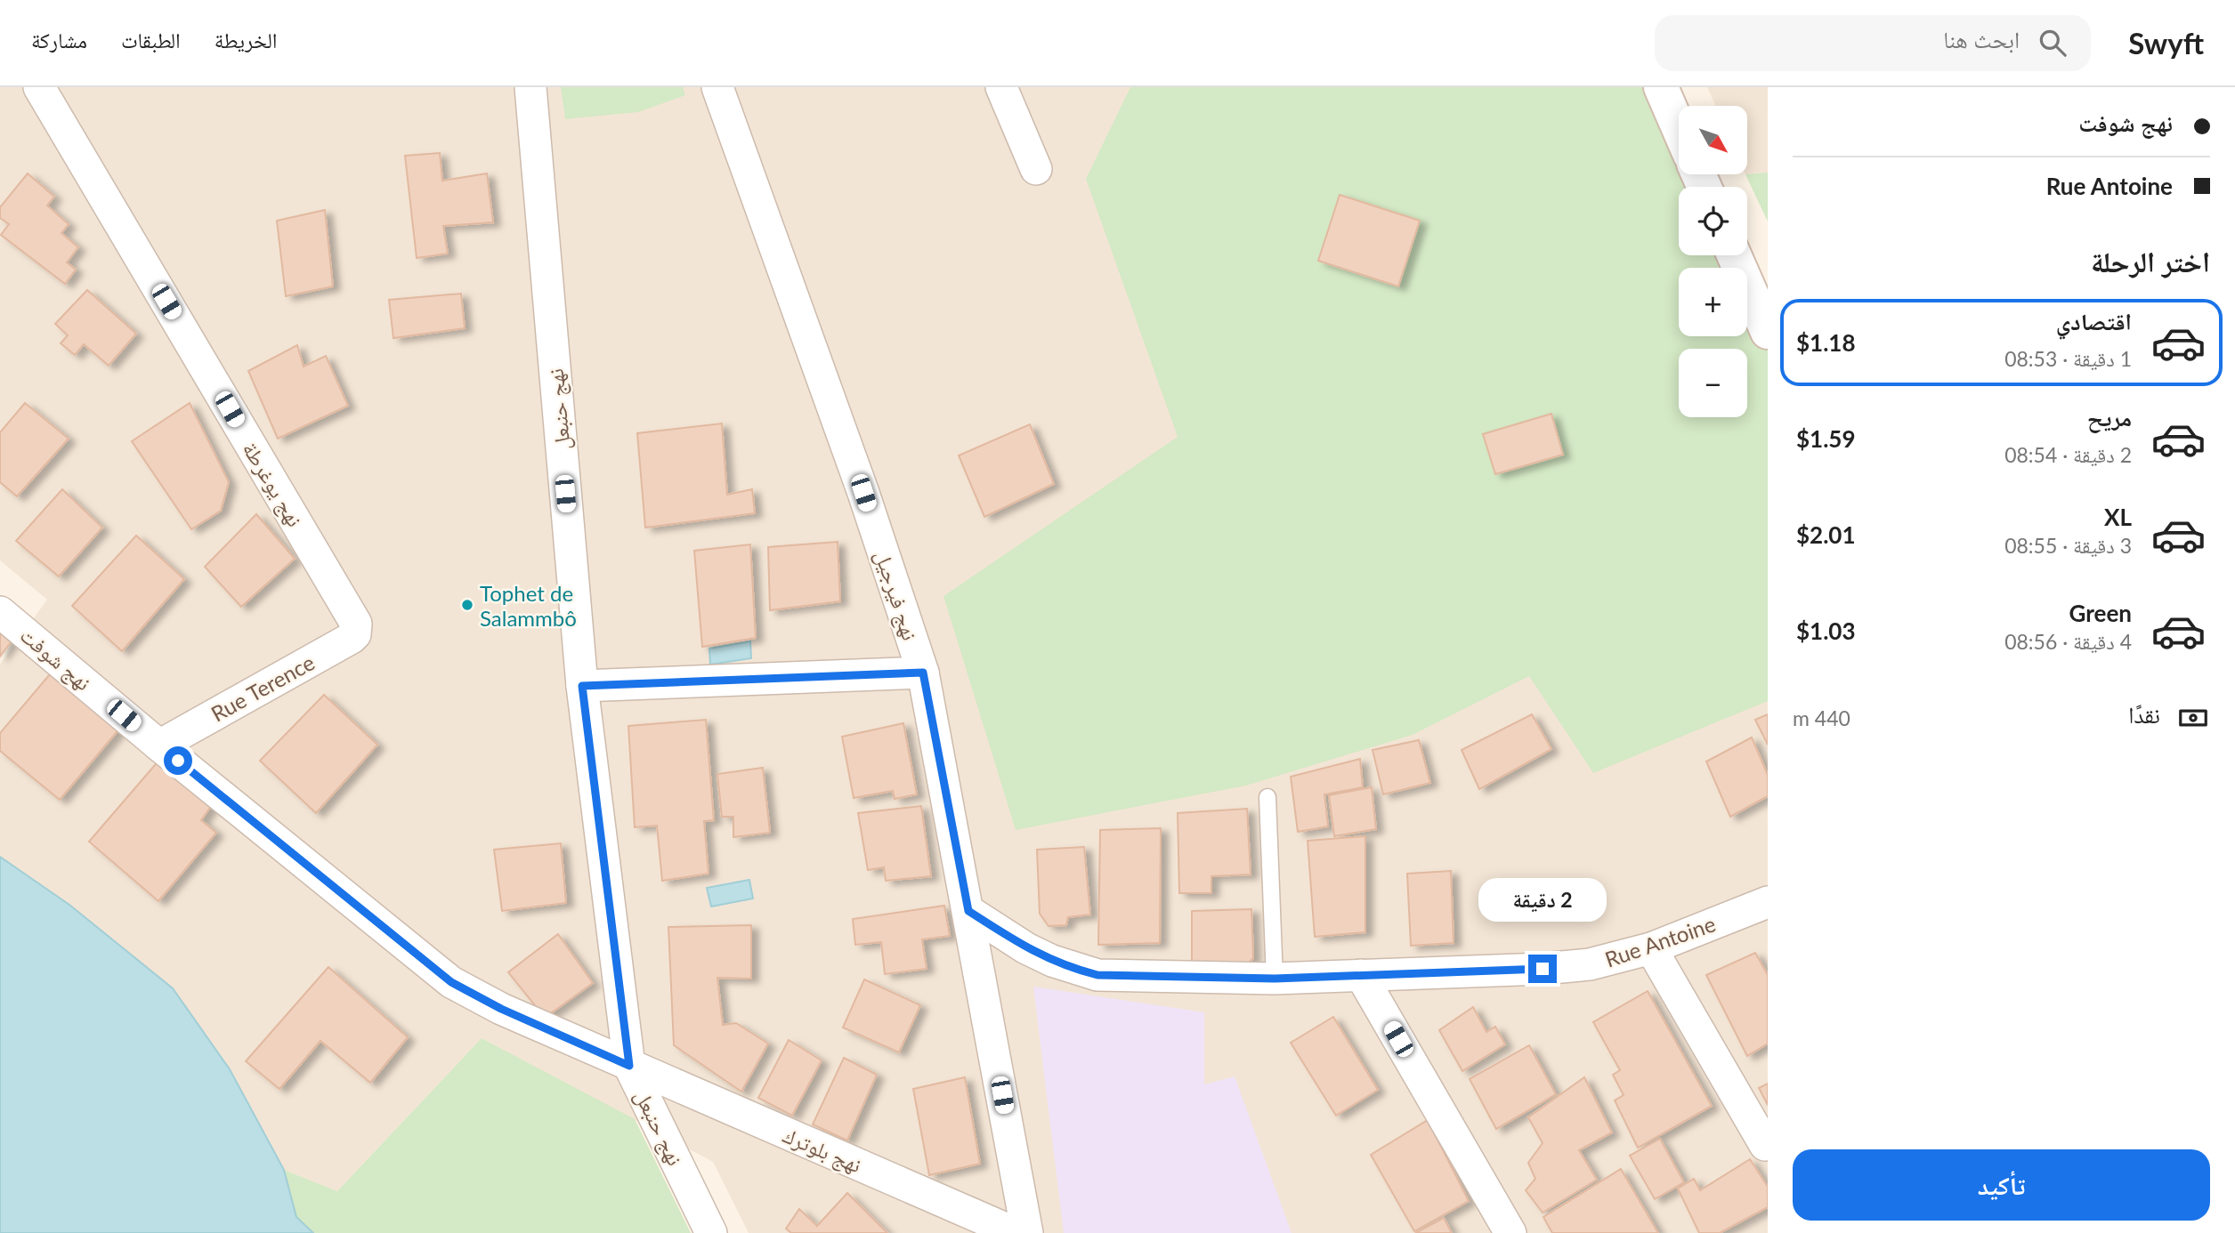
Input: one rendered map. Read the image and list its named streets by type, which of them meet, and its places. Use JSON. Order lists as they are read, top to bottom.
{
  "streets": {
    "street": [
      "نهج حنبعل",
      "نهج يوغرطة",
      "نهج فيرجيل",
      "نهج شوفت",
      "Rue Terence",
      "Rue Antoine",
      "نهج بلوترك"
    ]
  },
  "crossings": [
    ["نهج حنبعل", "نهج شوفت"],
    ["نهج حنبعل", "نهج بلوترك"],
    ["نهج يوغرطة", "Rue Terence"],
    ["نهج فيرجيل", "Rue Antoine"],
    ["نهج شوفت", "Rue Terence"],
    ["نهج شوفت", "نهج بلوترك"]
  ],
  "places": ["Tophet de Salammbô"],
  "north": "bottom right",
  "page": {
    "header": "Swyft",
    "search": "ابحث هنا",
    "nav": ["الخريطة", "الطبقات", "مشاركة"],
    "banner": ["نهج شوفت", "Rue Antoine"],
    "map_buttons": ["+", "−"],
    "heading": "اختر الرحلة",
    "list": [
      {
        "name": "اقتصادي",
        "note": "1 دقيقة · 08:53",
        "value": "$1.18"
      },
      {
        "name": "مريح",
        "note": "2 دقيقة · 08:54",
        "value": "$1.59"
      },
      {
        "name": "XL",
        "note": "3 دقيقة · 08:55",
        "value": "$2.01"
      },
      {
        "name": "Green",
        "note": "4 دقيقة · 08:56",
        "value": "$1.03"
      }
    ],
    "pay": ["نقدًا", "440 m"],
    "bubble": "2 دقيقة",
    "buttons": "تأكيد"
  }
}
